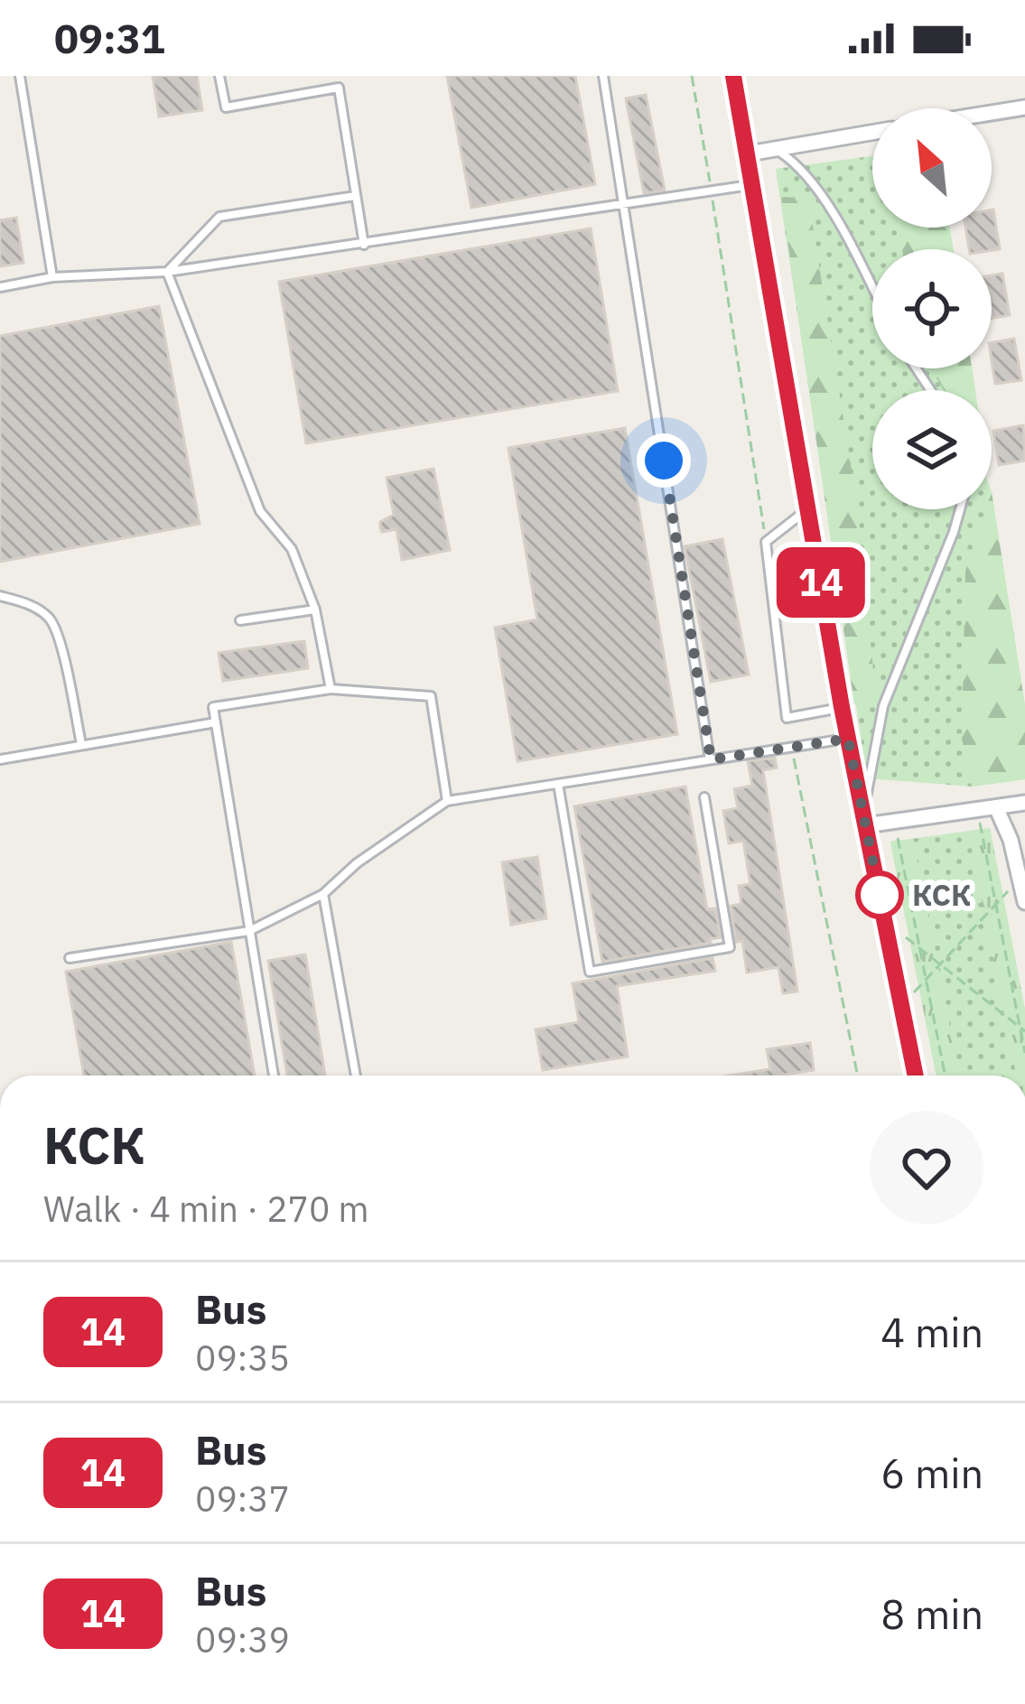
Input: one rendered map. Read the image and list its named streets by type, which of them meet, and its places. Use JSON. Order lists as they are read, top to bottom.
{
  "places": ["КСК"],
  "lines": ["bus line 14"],
  "north": "top left",
  "page": {
    "status": "09:31",
    "on_map": "14",
    "heading": ["КСК", "Walk · 4 min · 270 m"],
    "list": [
      {
        "mark": "14",
        "name": "Bus",
        "note": "09:35",
        "value": "4 min"
      },
      {
        "mark": "14",
        "name": "Bus",
        "note": "09:37",
        "value": "6 min"
      },
      {
        "mark": "14",
        "name": "Bus",
        "note": "09:39",
        "value": "8 min"
      }
    ]
  }
}
